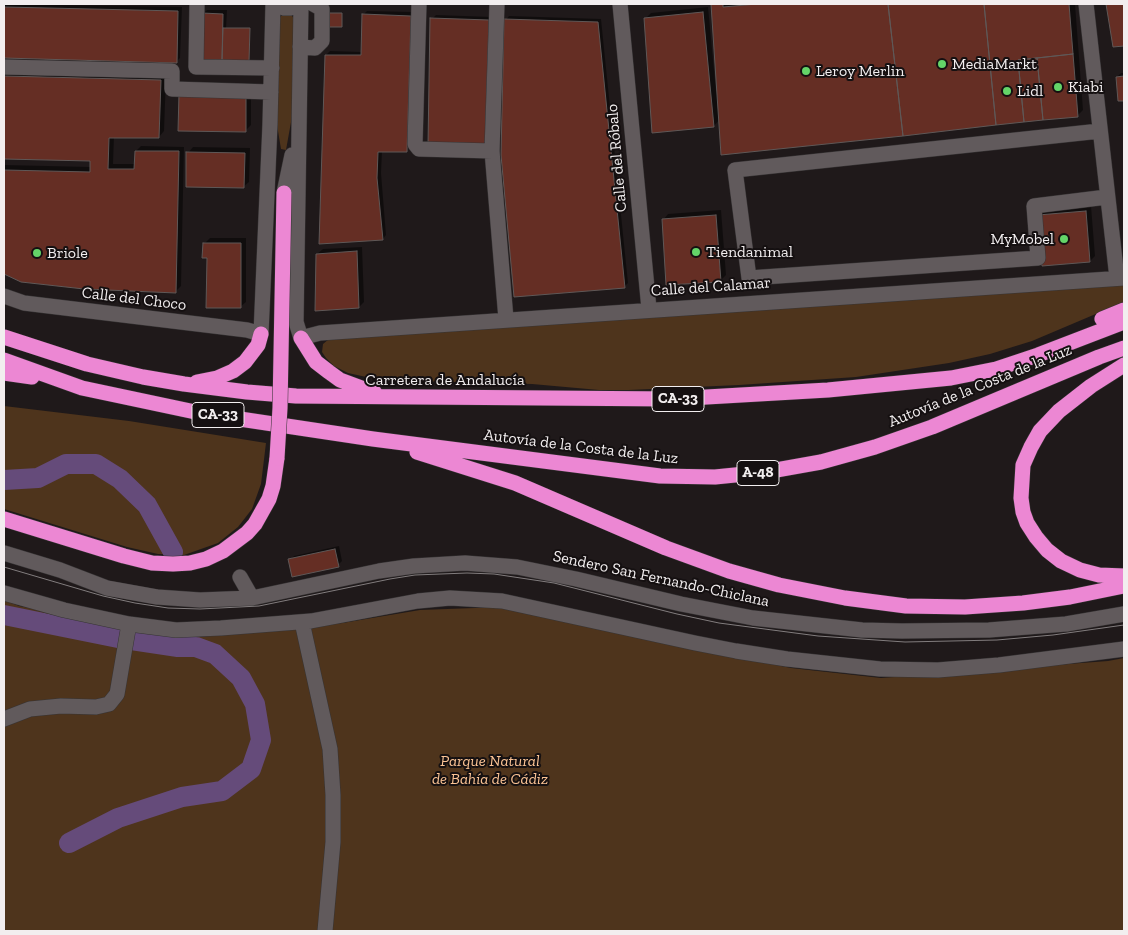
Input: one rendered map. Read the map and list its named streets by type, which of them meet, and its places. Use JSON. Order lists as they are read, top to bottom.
{
  "streets": {
    "highway": [
      "Carretera de Andalucía",
      "Autovía de la Costa de la Luz",
      "CA-33",
      "A-48"
    ],
    "street": [
      "Calle del Róbalo",
      "Calle del Calamar",
      "Calle del Choco",
      "Sendero San Fernando-Chiclana"
    ]
  },
  "crossings": [
    ["Calle del Róbalo", "Calle del Calamar"],
    ["Carretera de Andalucía", "Autovía de la Costa de la Luz"],
    ["Autovía de la Costa de la Luz", "CA-33"]
  ],
  "parks": ["Parque Natural de Bahía de Cádiz"],
  "places": [
    "MediaMarkt",
    "Leroy Merlin",
    "Kiabi",
    "Lidl",
    "MyMobel",
    "Tiendanimal",
    "Briole"
  ]
}
